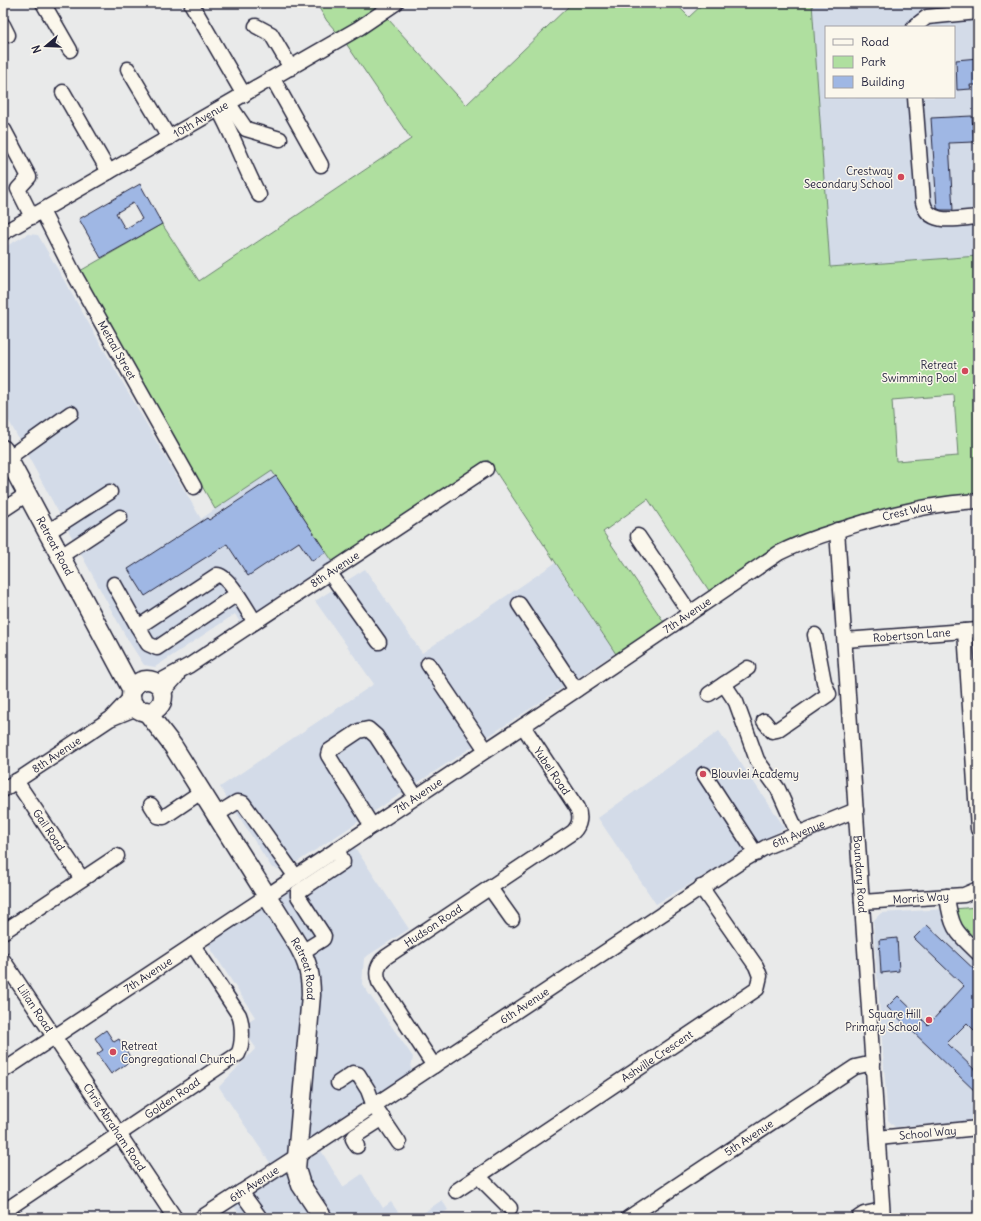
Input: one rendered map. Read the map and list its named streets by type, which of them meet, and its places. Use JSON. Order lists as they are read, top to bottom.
{
  "streets": {
    "main road": ["Retreat Road"],
    "street": [
      "10th Avenue",
      "Metaal Street",
      "Crest Way",
      "8th Avenue",
      "7th Avenue",
      "Robertson Lane",
      "Yubel Road",
      "Gail Road",
      "6th Avenue",
      "Boundary Road",
      "Morris Way",
      "Hudson Road",
      "Lilian Road",
      "Ashville Crescent",
      "Golden Road",
      "Chris Abraham Road",
      "School Way",
      "5th Avenue"
    ]
  },
  "crossings": [
    ["10th Avenue", "Metaal Street"],
    ["Crest Way", "7th Avenue"],
    ["Crest Way", "Boundary Road"],
    ["Retreat Road", "8th Avenue"],
    ["Retreat Road", "7th Avenue"],
    ["Retreat Road", "6th Avenue"],
    ["8th Avenue", "Gail Road"],
    ["7th Avenue", "Yubel Road"],
    ["7th Avenue", "Boundary Road"],
    ["7th Avenue", "Lilian Road"],
    ["7th Avenue", "Golden Road"],
    ["7th Avenue", "Chris Abraham Road"],
    ["Robertson Lane", "Boundary Road"],
    ["Yubel Road", "Hudson Road"],
    ["6th Avenue", "Boundary Road"],
    ["6th Avenue", "Hudson Road"],
    ["6th Avenue", "Ashville Crescent"],
    ["Boundary Road", "Morris Way"],
    ["Boundary Road", "School Way"],
    ["Boundary Road", "5th Avenue"],
    ["Lilian Road", "Chris Abraham Road"],
    ["Golden Road", "Chris Abraham Road"]
  ],
  "places": [
    "Crestway Secondary School",
    "Retreat Swimming Pool",
    "Blouvlei Academy",
    "Square Hill Primary School",
    "Retreat Congregational Church"
  ],
  "legend": ["Road", "Park", "Building"],
  "north": "left"
}
